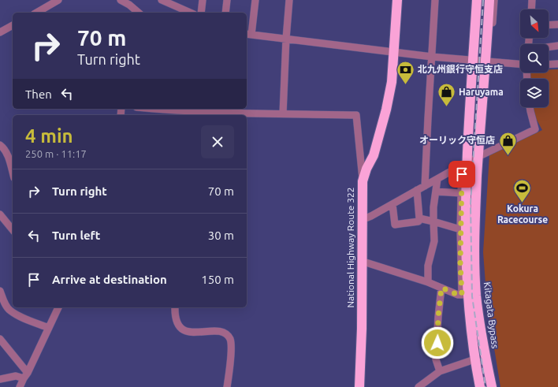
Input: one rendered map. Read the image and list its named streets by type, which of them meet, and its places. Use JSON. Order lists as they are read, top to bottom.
{
  "streets": {
    "highway": ["National Highway Route 322", "Kitagata Bypass"]
  },
  "places": {
    "bank": ["北九州銀行守恒支店"],
    "shop": ["Haruyama", "オーリック守恒店"],
    "sports": ["Kokura Racecourse"]
  },
  "north": "bottom right",
  "page": {
    "turn": ["70 m", "Turn right"],
    "then": "Then",
    "heading": ["4 min", "250 m · 11:17"],
    "list": [
      {
        "name": "Turn right",
        "value": "70 m"
      },
      {
        "name": "Turn left",
        "value": "30 m"
      },
      {
        "name": "Arrive at destination",
        "value": "150 m"
      }
    ]
  }
}
